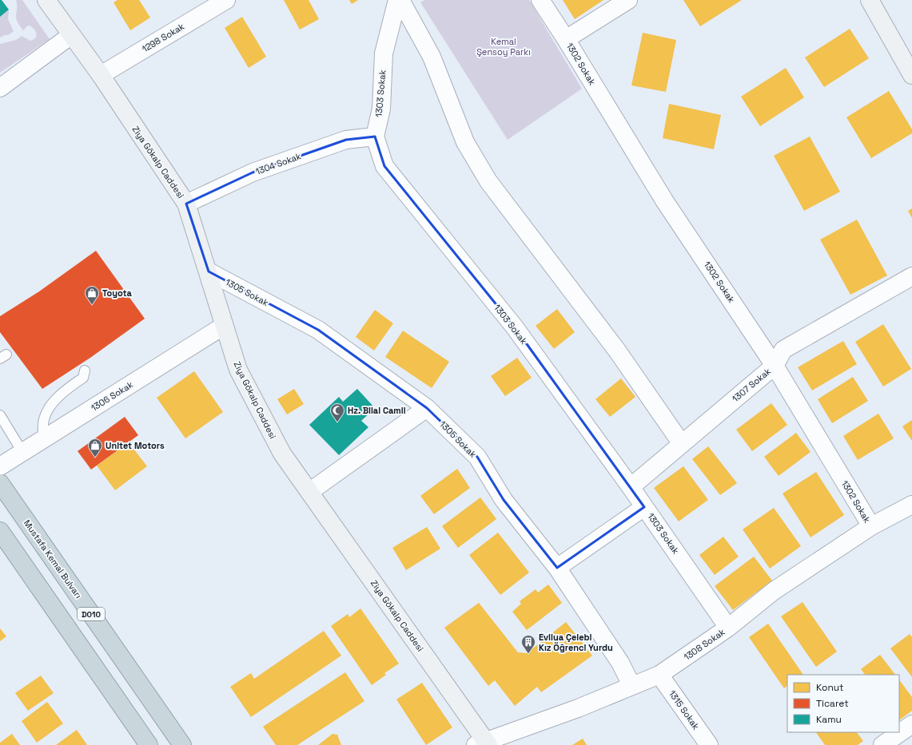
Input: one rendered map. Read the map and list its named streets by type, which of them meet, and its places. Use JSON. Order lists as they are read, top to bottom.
{
  "streets": {
    "highway": ["Mustafa Kemal Bulvarı", "D010"],
    "street": [
      "1298 Sokak",
      "1302 Sokak",
      "1303 Sokak",
      "Ziya Gökalp Caddesi",
      "1304 Sokak",
      "1305 Sokak",
      "1307 Sokak",
      "1306 Sokak",
      "1308 Sokak",
      "1315 Sokak"
    ]
  },
  "crossings": [
    ["1298 Sokak", "Ziya Gökalp Caddesi"],
    ["1302 Sokak", "1307 Sokak"],
    ["1302 Sokak", "1308 Sokak"],
    ["1303 Sokak", "1304 Sokak"],
    ["1303 Sokak", "1307 Sokak"],
    ["1303 Sokak", "1308 Sokak"],
    ["Ziya Gökalp Caddesi", "1304 Sokak"],
    ["Ziya Gökalp Caddesi", "1305 Sokak"],
    ["Ziya Gökalp Caddesi", "1306 Sokak"],
    ["Ziya Gökalp Caddesi", "1308 Sokak"],
    ["1305 Sokak", "1308 Sokak"],
    ["1308 Sokak", "1315 Sokak"]
  ],
  "parks": ["Kemal Şensoy Parkı"],
  "places": {
    "shop": ["Toyota", "Unitet Motors"],
    "mosque": ["Hz. Bilal Camii"],
    "building": ["Evliya Çelebi Kız Öğrenci Yurdu"]
  },
  "legend": ["Konut", "Ticaret", "Kamu"]
}
